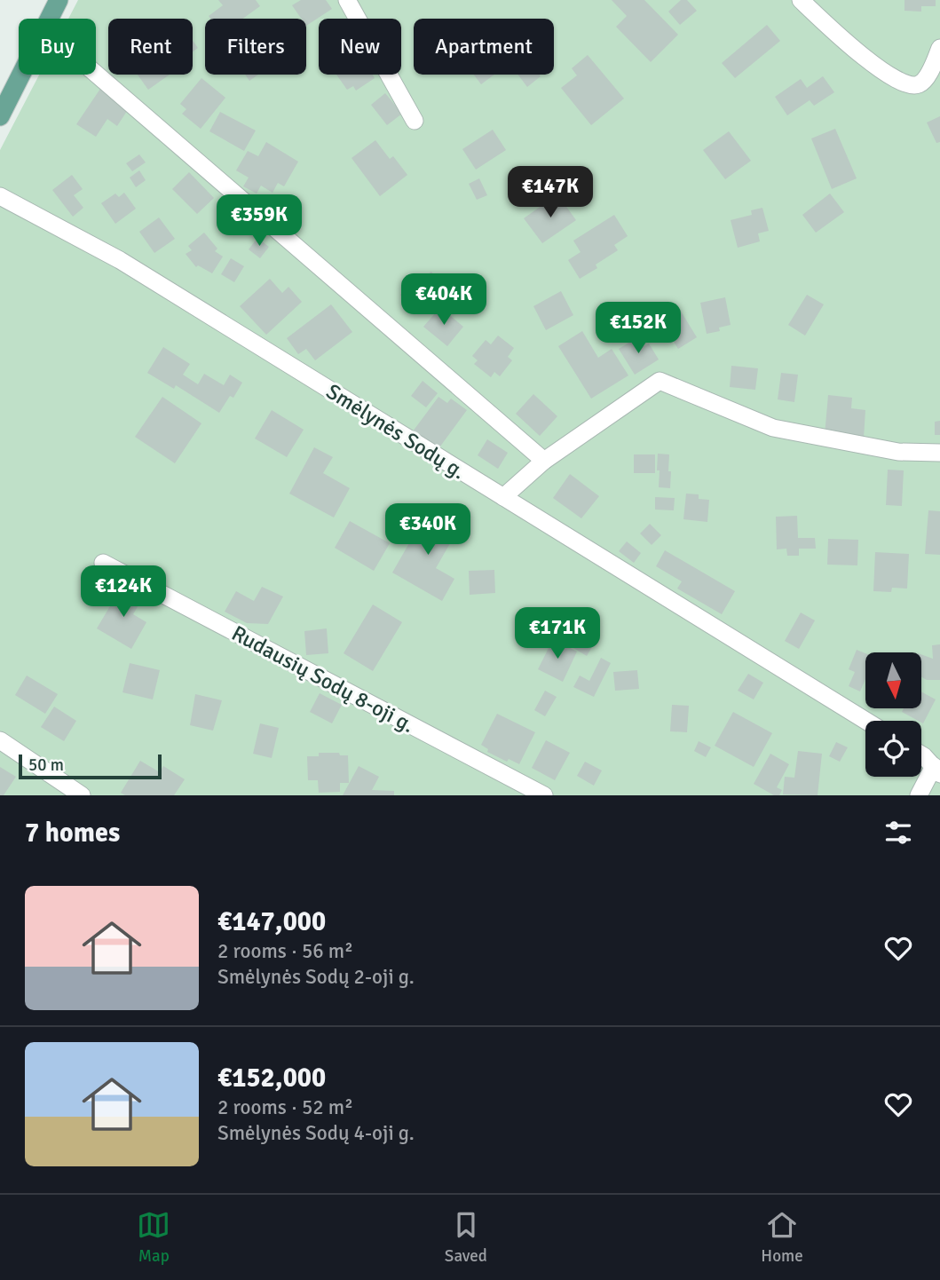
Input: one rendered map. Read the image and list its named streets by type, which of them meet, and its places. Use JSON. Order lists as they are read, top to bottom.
{
  "streets": {
    "street": ["Smėlynės Sodų g.", "Rudausių Sodų 8-oji g."]
  },
  "scale_bar": "50 m",
  "north": "bottom",
  "page": {
    "chip": [
      "Buy",
      "Rent",
      "Filters",
      "New",
      "Apartment"
    ],
    "price": [
      "€147K",
      "€359K",
      "€404K",
      "€152K",
      "€340K",
      "€124K",
      "€171K"
    ],
    "scale": "50 m",
    "heading": "7 homes",
    "list": [
      {
        "name": "€147,000",
        "note": "2 rooms · 56 m² · Smėlynės Sodų 2-oji g."
      },
      {
        "name": "€152,000",
        "note": "2 rooms · 52 m² · Smėlynės Sodų 4-oji g."
      }
    ],
    "tabs": ["Map", "Saved", "Home"]
  }
}
